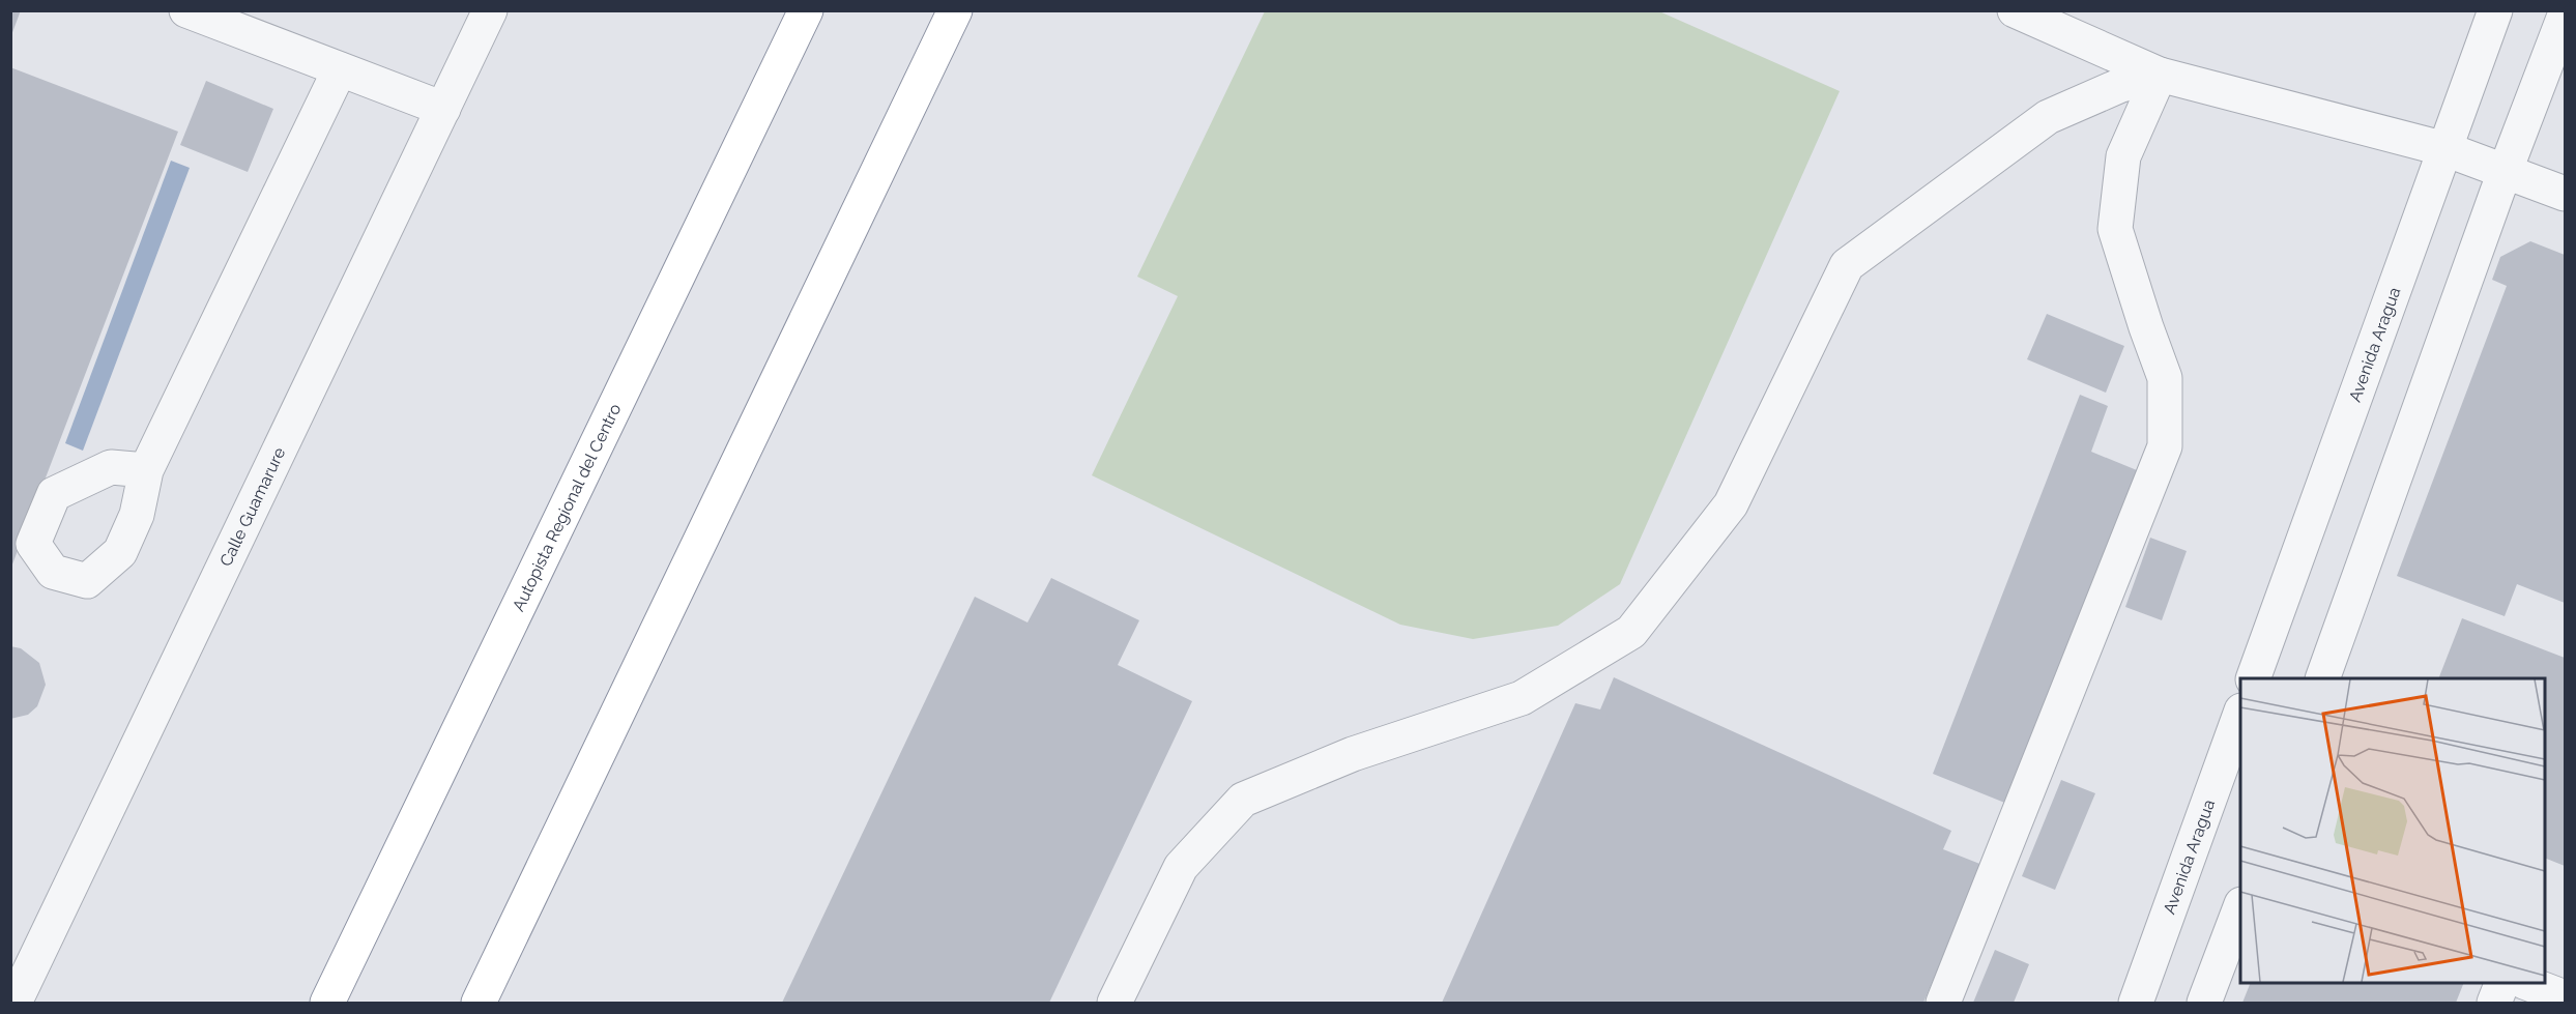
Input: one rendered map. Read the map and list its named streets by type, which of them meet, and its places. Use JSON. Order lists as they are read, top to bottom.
{
  "streets": {
    "highway": ["Autopista Regional del Centro"],
    "street": ["Avenida Aragua", "Calle Guamarure"]
  }
}
